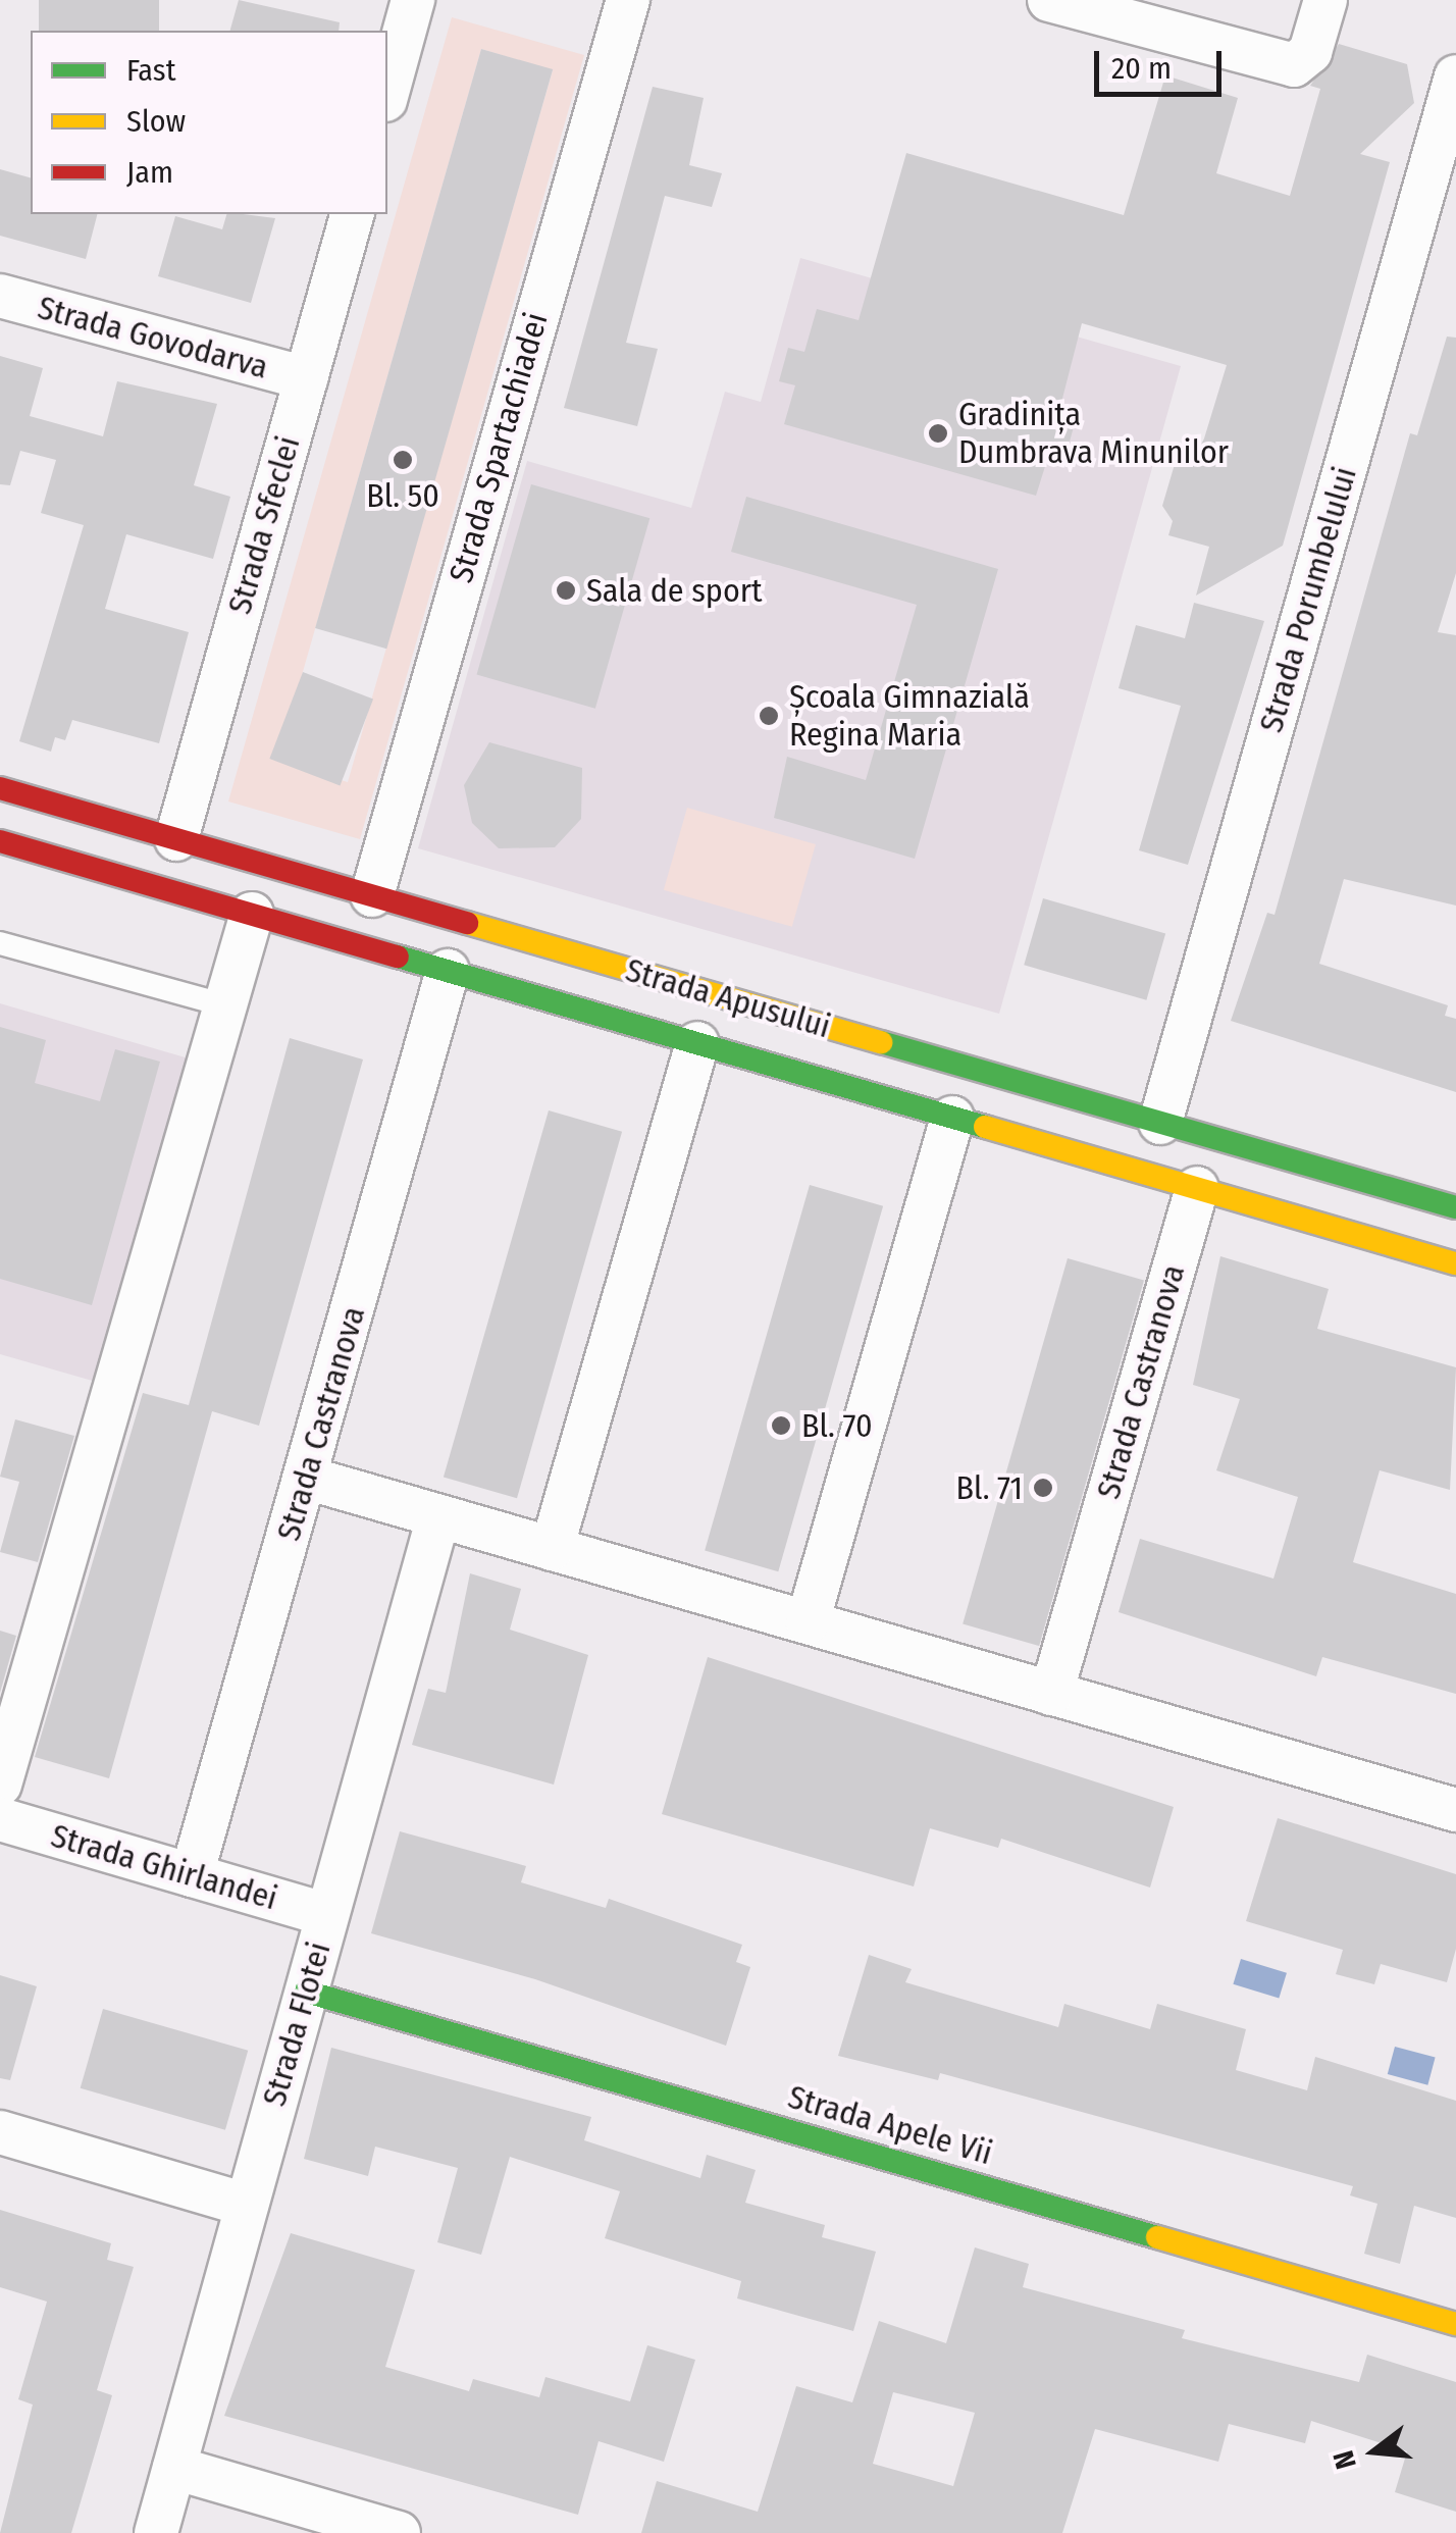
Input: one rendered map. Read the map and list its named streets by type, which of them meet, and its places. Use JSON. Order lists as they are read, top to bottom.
{
  "streets": {
    "main road": ["Strada Apusului", "Strada Apele Vii"],
    "street": [
      "Strada Govodarva",
      "Strada Spartachiadei",
      "Strada Sfeclei",
      "Strada Porumbelului",
      "Strada Castranova",
      "Strada Ghirlandei",
      "Strada Flotei"
    ]
  },
  "crossings": [
    ["Strada Govodarva", "Strada Sfeclei"],
    ["Strada Spartachiadei", "Strada Apusului"],
    ["Strada Sfeclei", "Strada Apusului"],
    ["Strada Porumbelului", "Strada Apusului"],
    ["Strada Apusului", "Strada Castranova"],
    ["Strada Castranova", "Strada Ghirlandei"],
    ["Strada Ghirlandei", "Strada Flotei"],
    ["Strada Flotei", "Strada Apele Vii"]
  ],
  "places": [
    "Gradinița Dumbrava Minunilor",
    "Bl. 50",
    "Sala de sport",
    "Școala Gimnazială Regina Maria",
    "Bl. 70",
    "Bl. 71"
  ],
  "legend": ["Fast", "Slow", "Jam"],
  "scale_bar": "20 m",
  "north": "left"
}
